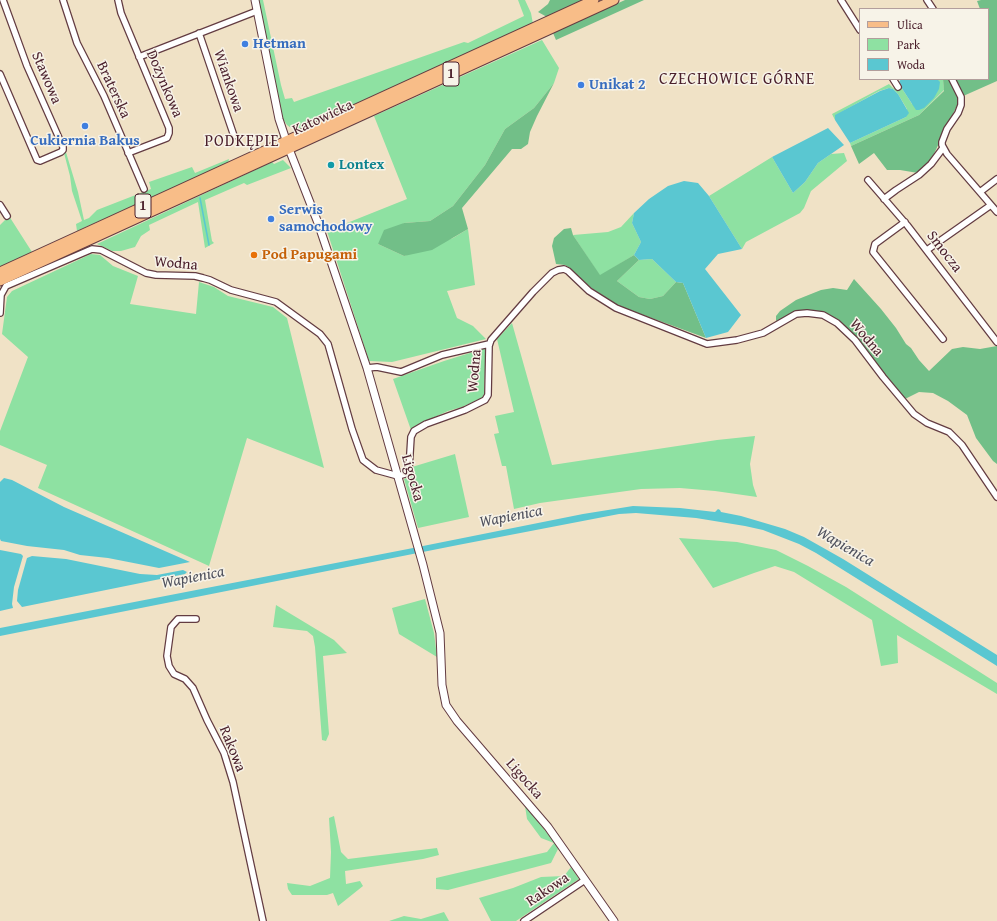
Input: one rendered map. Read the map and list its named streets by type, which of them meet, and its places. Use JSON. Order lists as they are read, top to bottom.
{
  "streets": {
    "main road": ["1", "Katowicka"],
    "street": [
      "Stawowa",
      "Wiankowa",
      "Dożynkowa",
      "Braterska",
      "Smocza",
      "Wodna",
      "Ligocka",
      "Rakowa"
    ]
  },
  "crossings": [
    ["Dożynkowa", "Braterska"],
    ["Katowicka", "Ligocka"],
    ["Wodna", "Ligocka"],
    ["Ligocka", "Rakowa"]
  ],
  "districts": ["CZECHOWICE GÓRNE", "PODKĘPIE"],
  "water": ["Wapienica"],
  "places": [
    "Hetman",
    "Unikat 2",
    "Cukiernia Bakus",
    "Lontex",
    "Serwis samochodowy",
    "Pod Papugami"
  ],
  "legend": ["Ulica", "Park", "Woda"]
}
